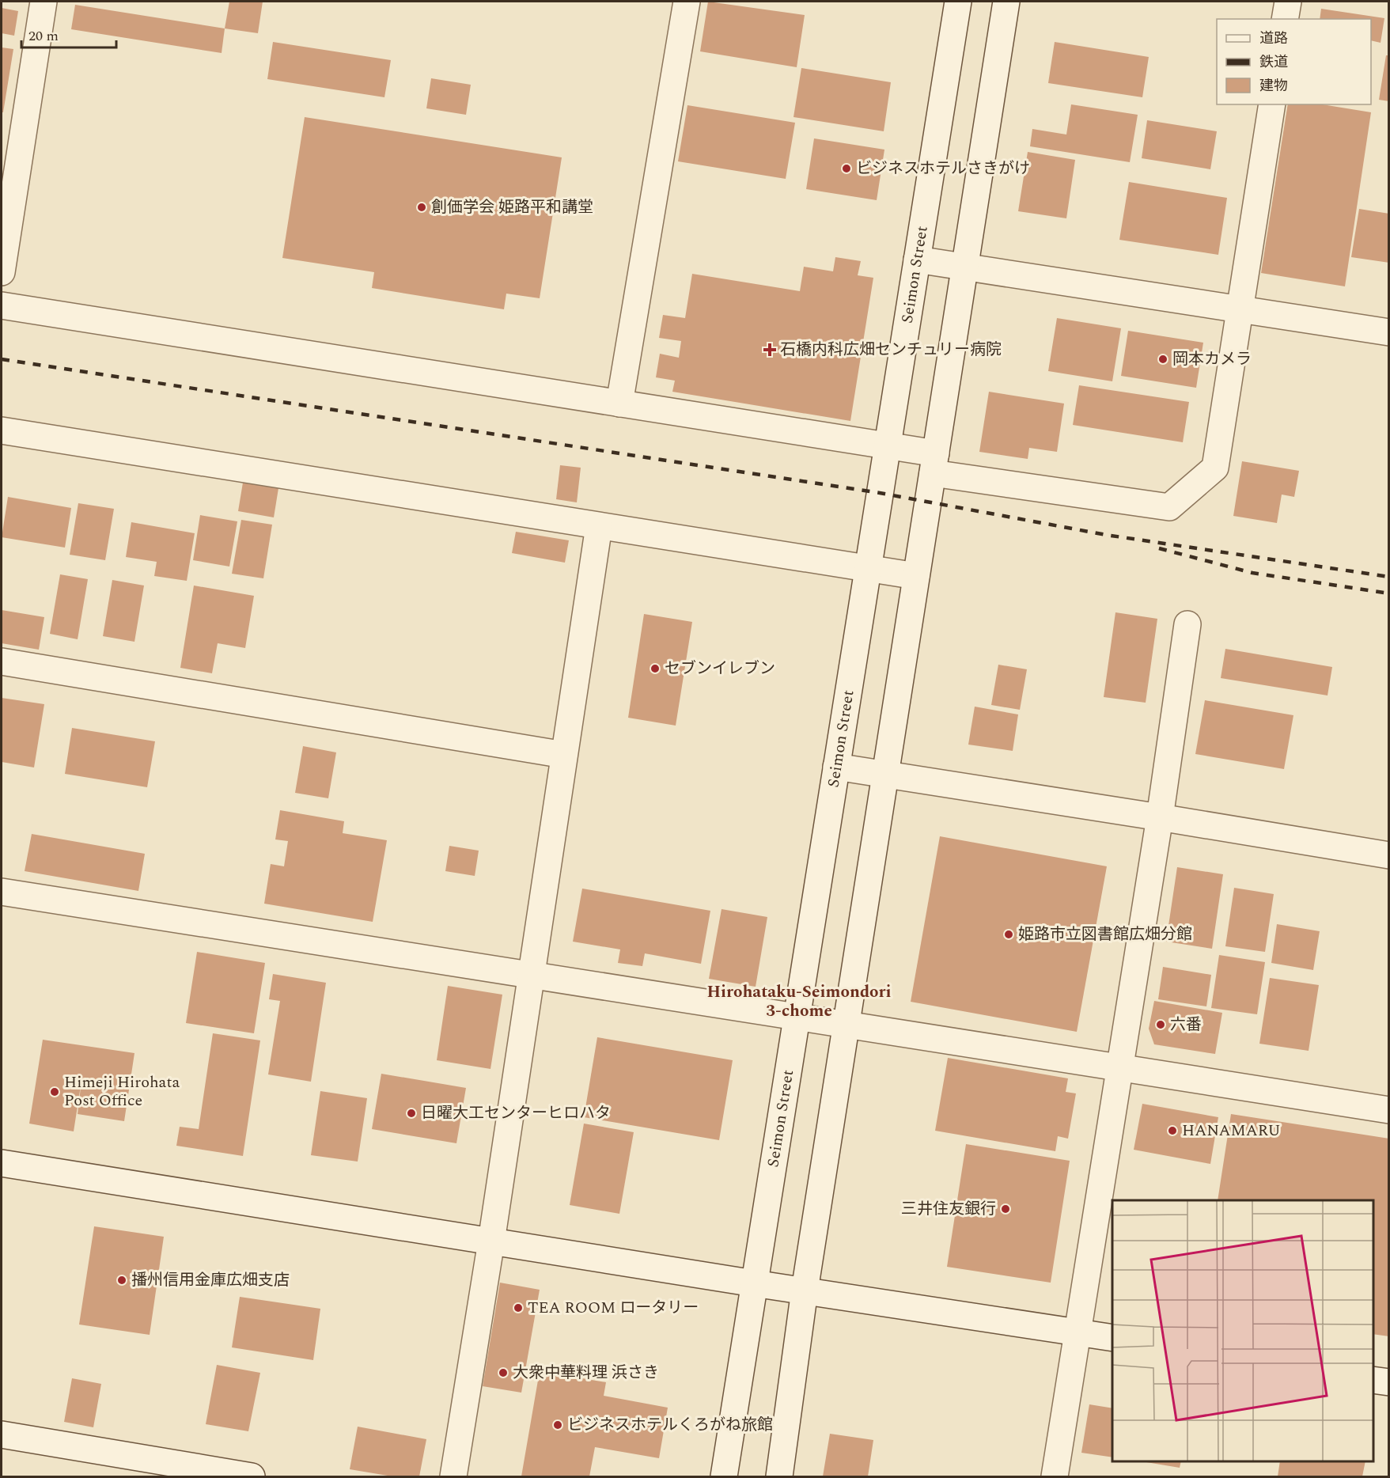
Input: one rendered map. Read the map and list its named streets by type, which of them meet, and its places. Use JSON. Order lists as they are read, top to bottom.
{
  "streets": {
    "street": ["Seimon Street"]
  },
  "districts": ["Hirohataku-Seimondori 3-chome"],
  "places": {
    "other": [
      "ビジネスホテルさきがけ",
      "創価学会 姫路平和講堂",
      "岡本カメラ",
      "セブンイレブン",
      "姫路市立図書館広畑分館",
      "六番",
      "Himeji Hirohata Post Office",
      "日曜大工センターヒロハタ",
      "HANAMARU",
      "三井住友銀行",
      "播州信用金庫広畑支店",
      "TEA ROOM ロータリー",
      "大衆中華料理 浜さき",
      "ビジネスホテルくろがね旅館"
    ],
    "health": ["石橋内科広畑センチュリー病院"]
  },
  "legend": ["道路", "鉄道", "建物"],
  "scale_bar": "20 m"
}
